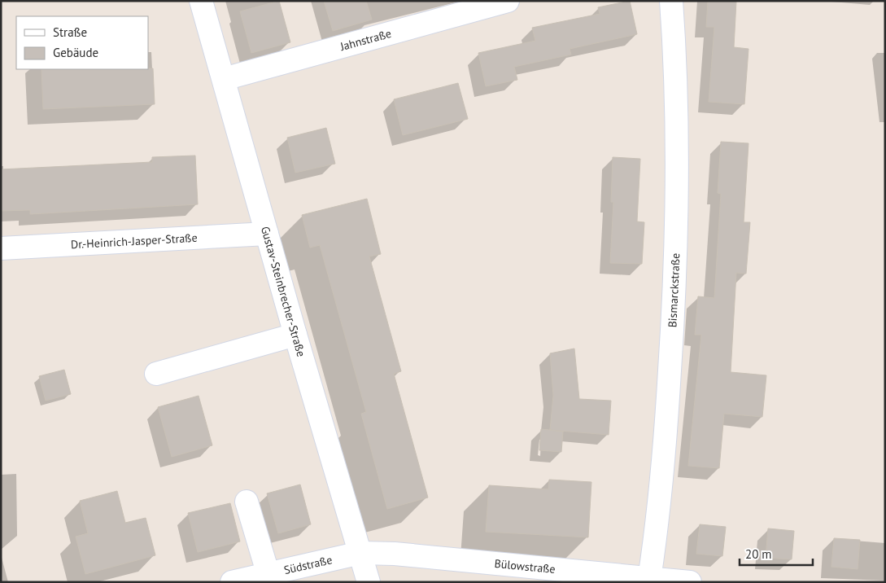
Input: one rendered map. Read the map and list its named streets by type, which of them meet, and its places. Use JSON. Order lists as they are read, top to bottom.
{
  "streets": {
    "street": [
      "Jahnstraße",
      "Dr.-Heinrich-Jasper-Straße",
      "Bismarckstraße",
      "Gustav-Steinbrecher-Straße",
      "Südstraße",
      "Bülowstraße"
    ]
  },
  "crossings": [
    ["Jahnstraße", "Gustav-Steinbrecher-Straße"],
    ["Dr.-Heinrich-Jasper-Straße", "Gustav-Steinbrecher-Straße"],
    ["Bismarckstraße", "Bülowstraße"],
    ["Gustav-Steinbrecher-Straße", "Südstraße"],
    ["Gustav-Steinbrecher-Straße", "Bülowstraße"],
    ["Südstraße", "Bülowstraße"]
  ],
  "legend": ["Straße", "Gebäude"],
  "scale_bar": "20 m"
}
